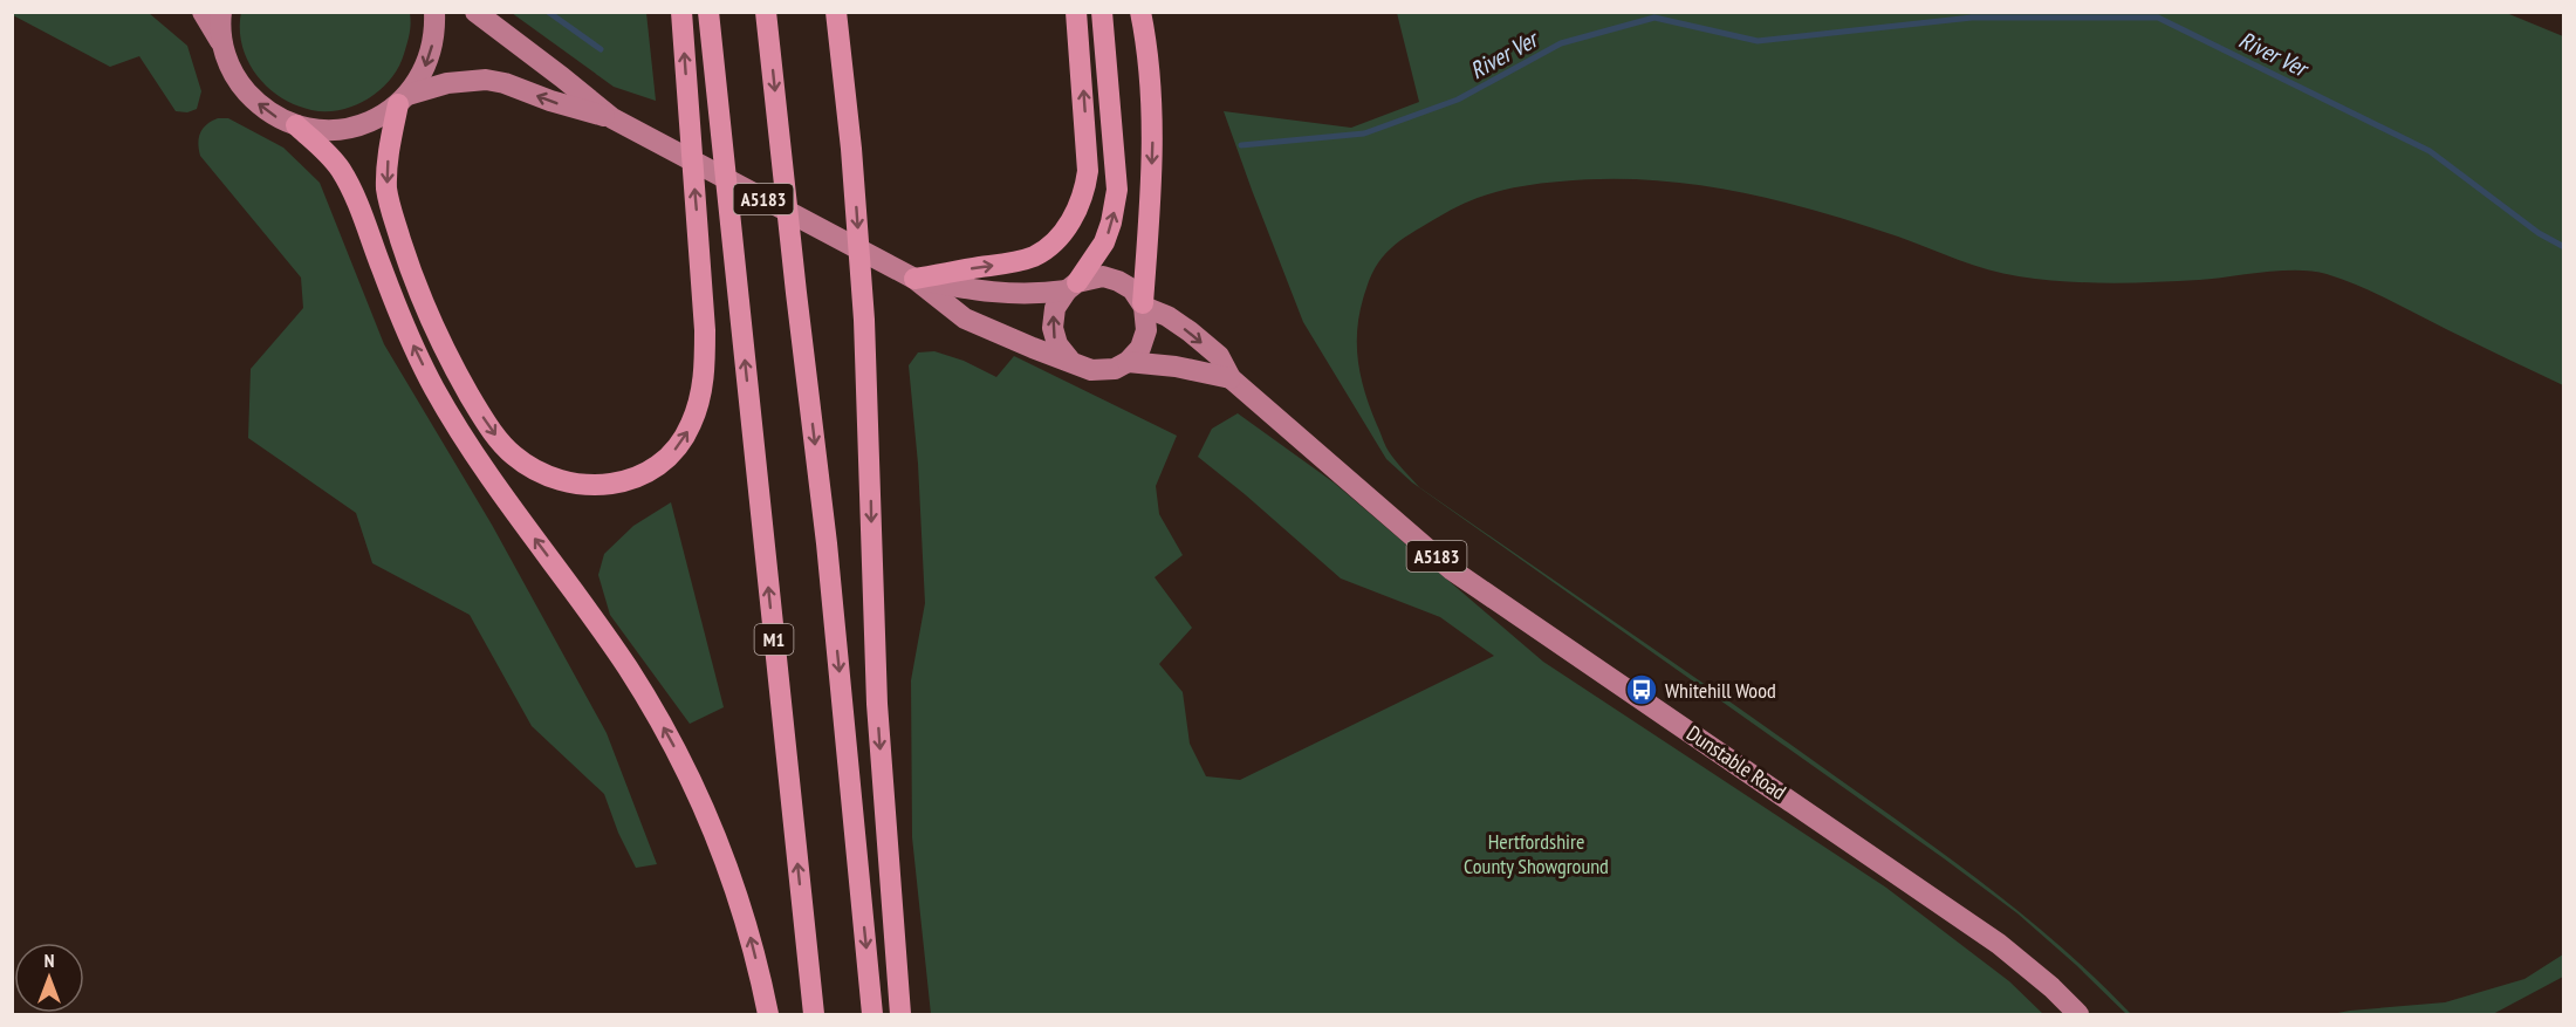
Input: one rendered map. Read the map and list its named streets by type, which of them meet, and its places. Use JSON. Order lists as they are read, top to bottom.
{
  "streets": {
    "highway": ["M1"],
    "main road": ["A5183", "Dunstable Road"]
  },
  "crossings": [
    ["A5183", "Dunstable Road"]
  ],
  "water": ["River Ver"],
  "parks": ["Hertfordshire County Showground"],
  "places": {
    "bus stop": ["Whitehill Wood"]
  },
  "north": "top"
}
